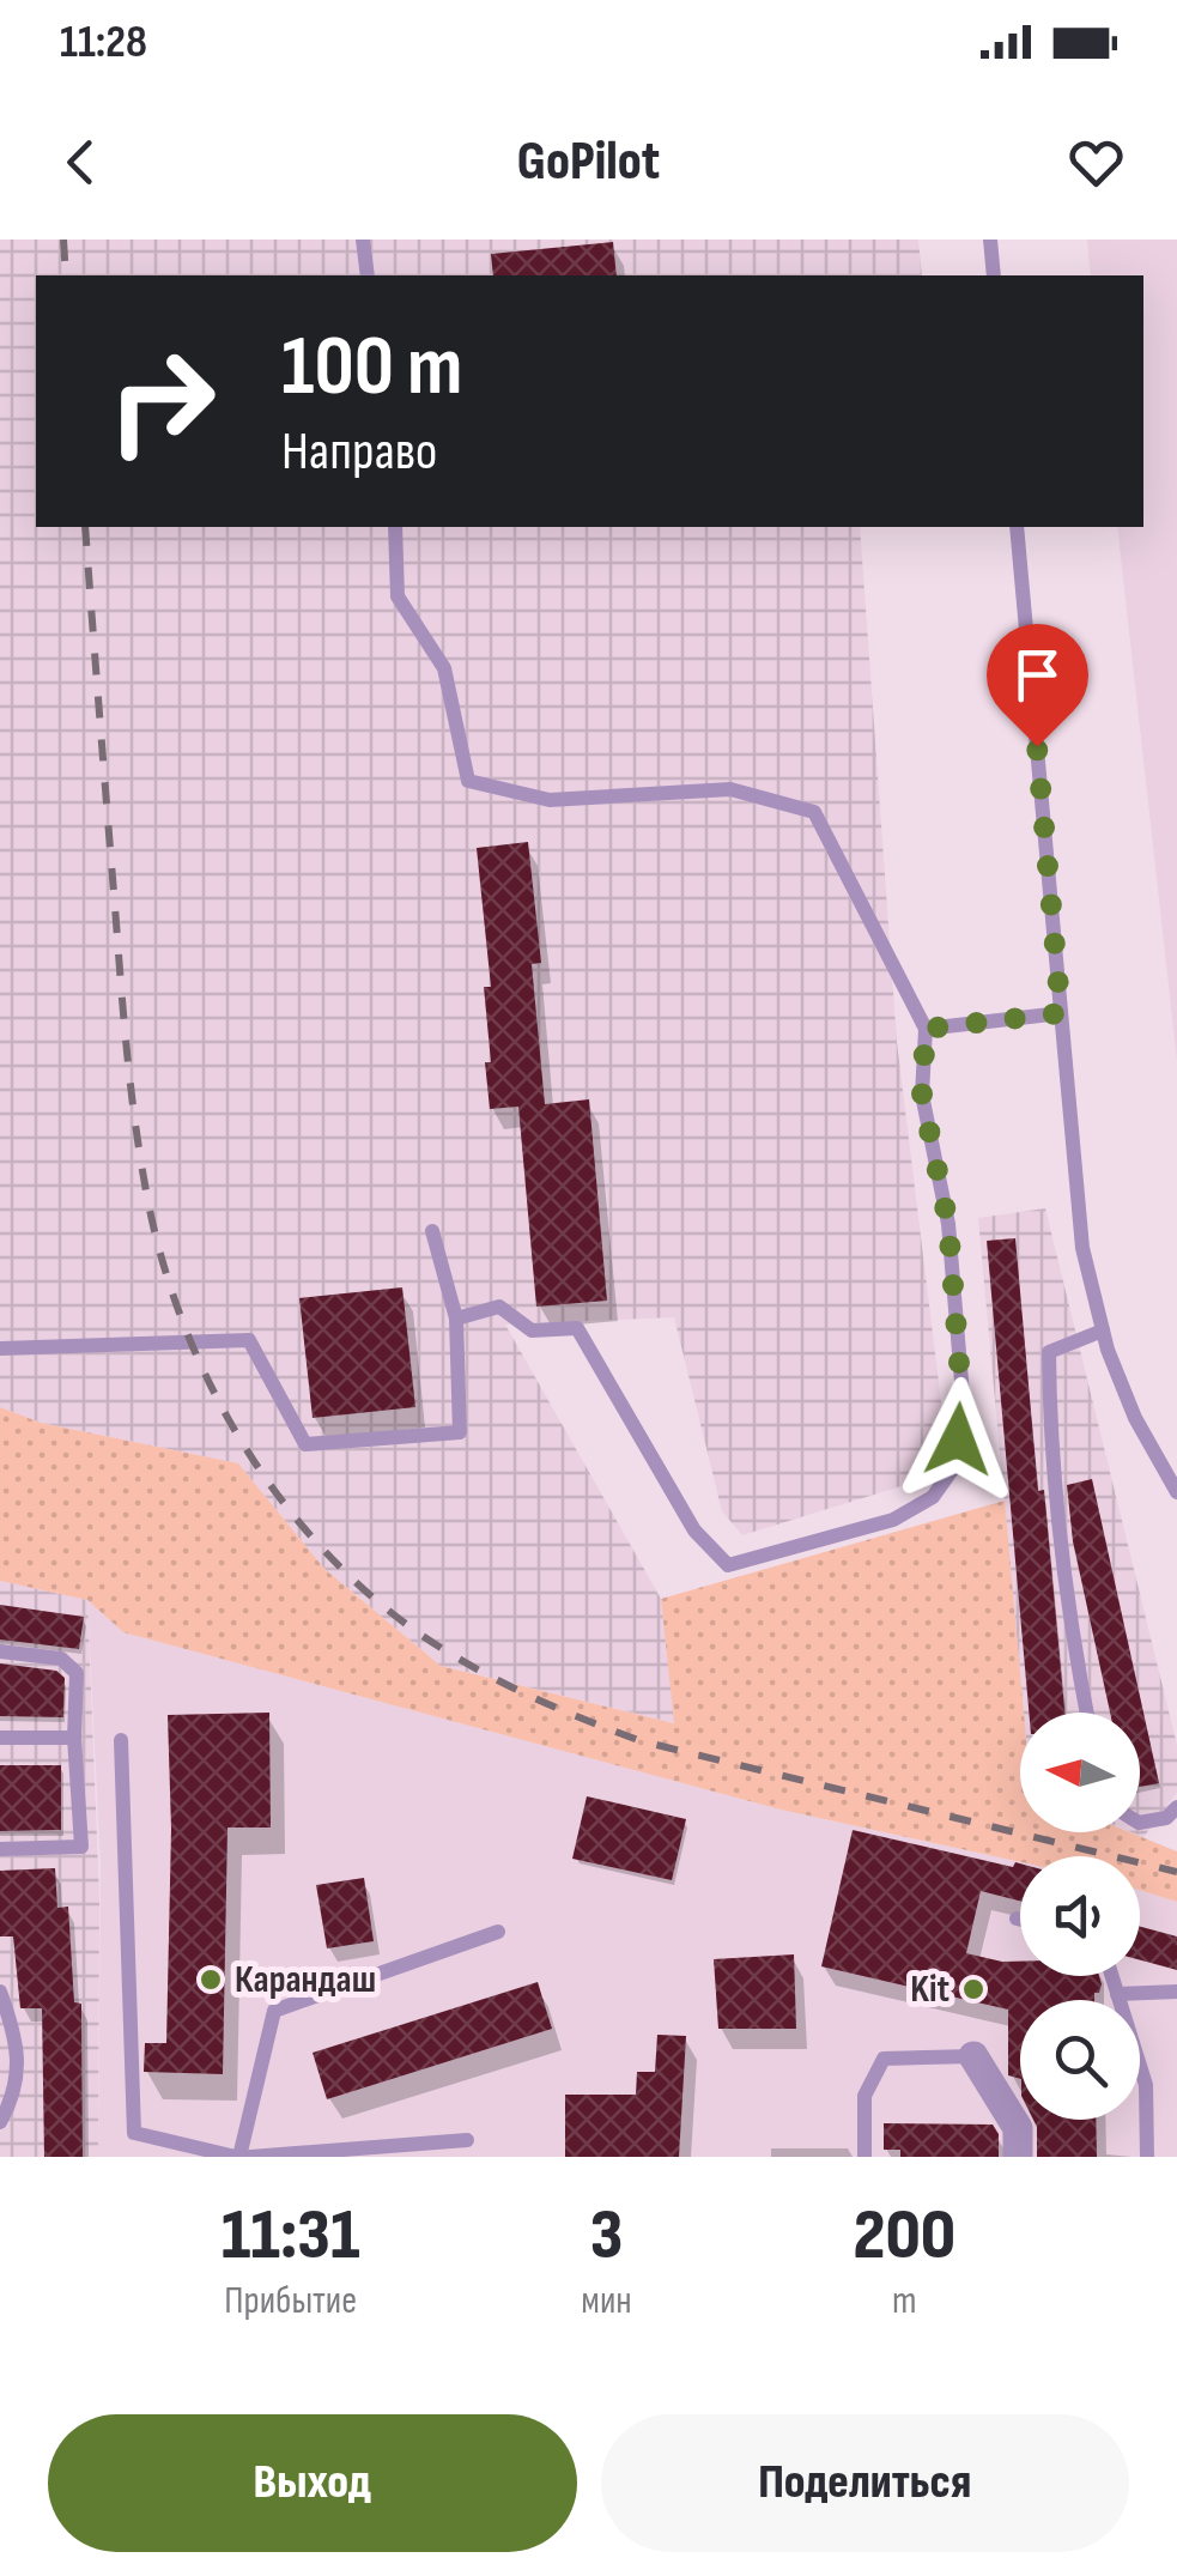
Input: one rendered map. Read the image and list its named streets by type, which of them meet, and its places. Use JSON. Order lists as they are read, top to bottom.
{
  "places": ["Карандаш", "Kit"],
  "north": "left",
  "page": {
    "status": "11:28",
    "header": "GoPilot",
    "turn": ["100 m", "Направо"],
    "eta": [
      "11:31",
      "Прибытие",
      "3",
      "мин",
      "200",
      "m"
    ],
    "buttons": ["Выход", "Поделиться"]
  }
}
